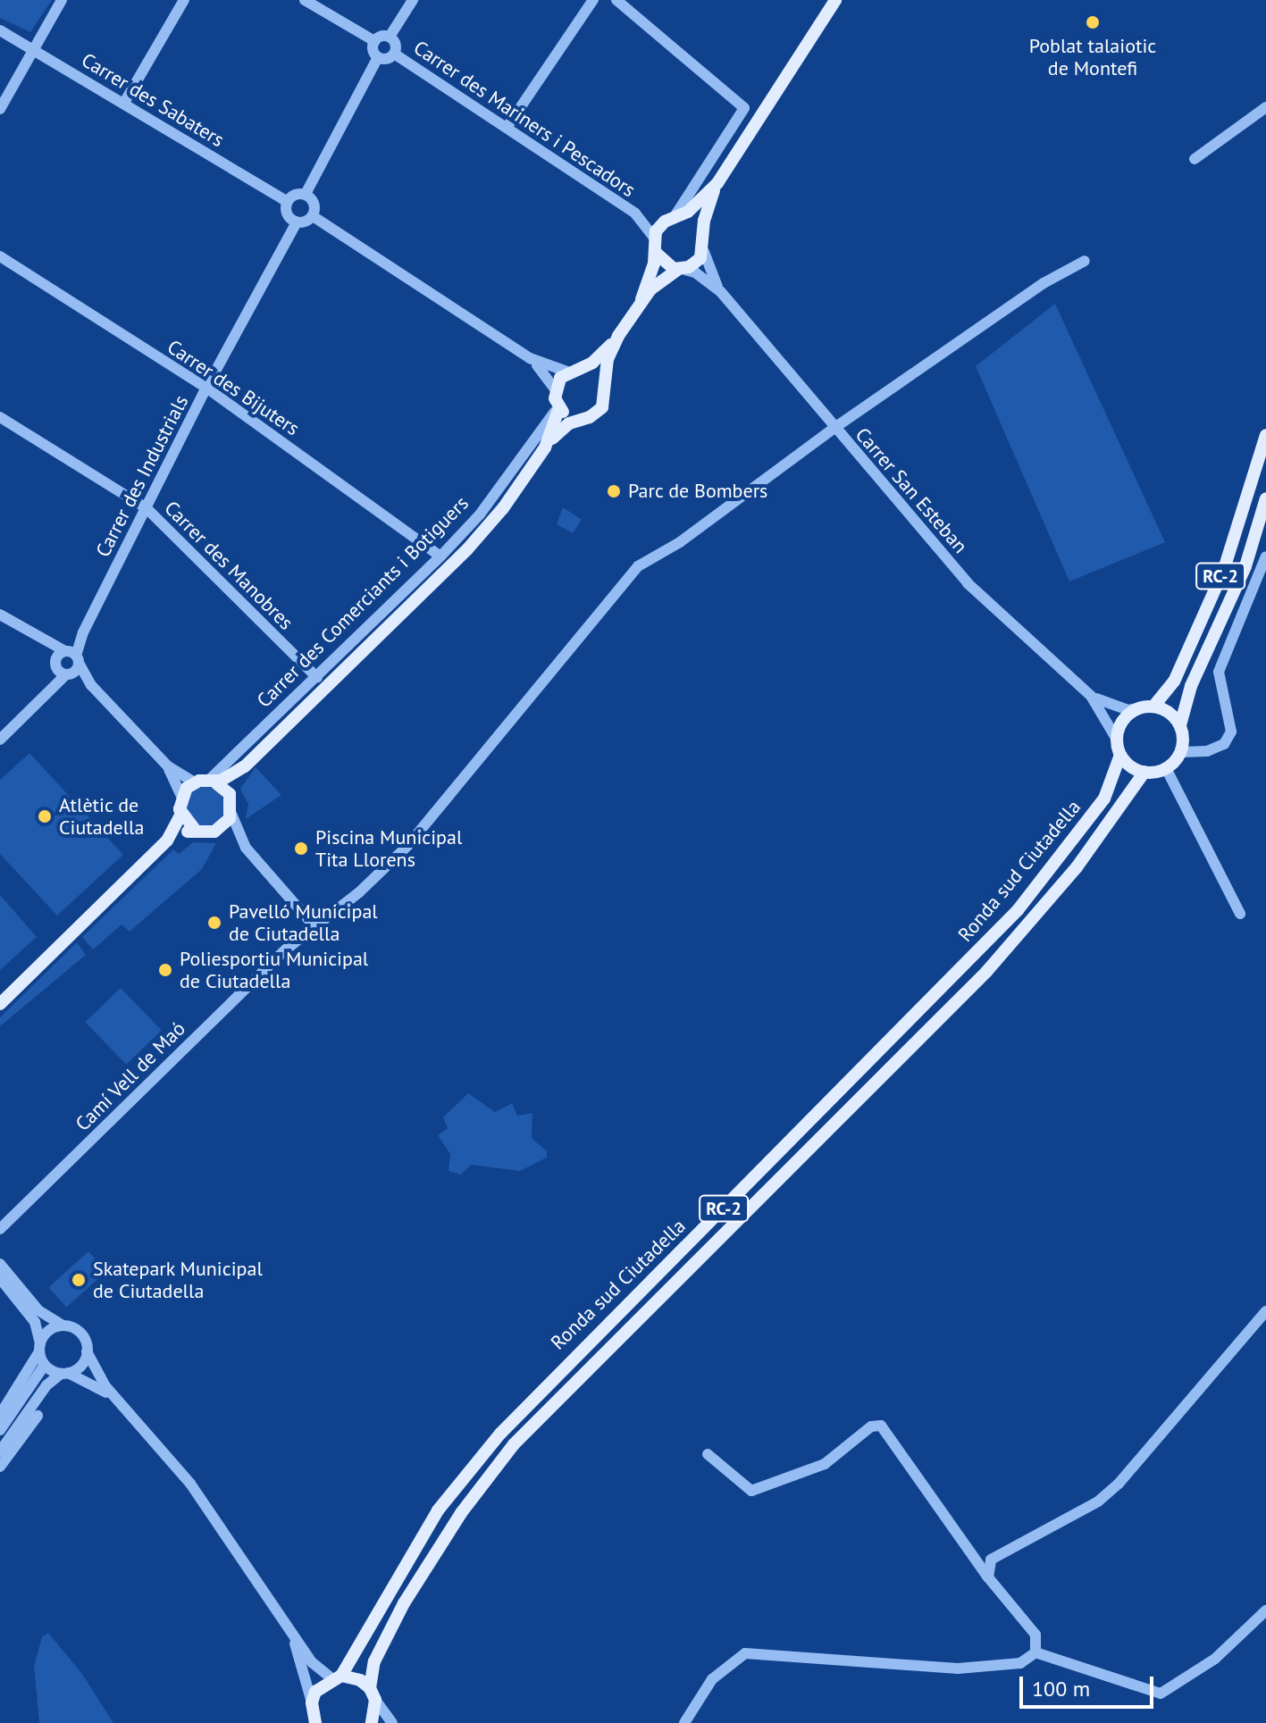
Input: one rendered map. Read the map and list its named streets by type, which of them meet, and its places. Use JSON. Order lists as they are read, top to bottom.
{
  "streets": {
    "main road": ["RC-2", "Ronda sud Ciutadella"],
    "street": [
      "Carrer des Sabaters",
      "Carrer des Mariners i Pescadors",
      "Carrer des Bijuters",
      "Carrer des Industrials",
      "Carrer San Esteban",
      "Carrer des Manobres",
      "Carrer des Comerciants i Botiguers",
      "Camí Vell de Maó"
    ]
  },
  "crossings": [
    ["Carrer des Sabaters", "Carrer des Industrials"],
    ["Carrer des Mariners i Pescadors", "Carrer San Esteban"],
    ["Carrer des Bijuters", "Carrer des Industrials"],
    ["Carrer des Bijuters", "Carrer des Comerciants i Botiguers"],
    ["Carrer des Industrials", "Carrer des Manobres"],
    ["Carrer San Esteban", "RC-2"],
    ["Carrer San Esteban", "Ronda sud Ciutadella"],
    ["Carrer San Esteban", "Camí Vell de Maó"],
    ["Carrer des Manobres", "Carrer des Comerciants i Botiguers"],
    ["RC-2", "Ronda sud Ciutadella"]
  ],
  "places": [
    "Poblat talaiotic de Montefi",
    "Parc de Bombers",
    "Atlètic de Ciutadella",
    "Piscina Municipal Tita Llorens",
    "Pavelló Municipal de Ciutadella",
    "Poliesportiu Municipal de Ciutadella",
    "Skatepark Municipal de Ciutadella"
  ],
  "scale_bar": "100 m"
}
